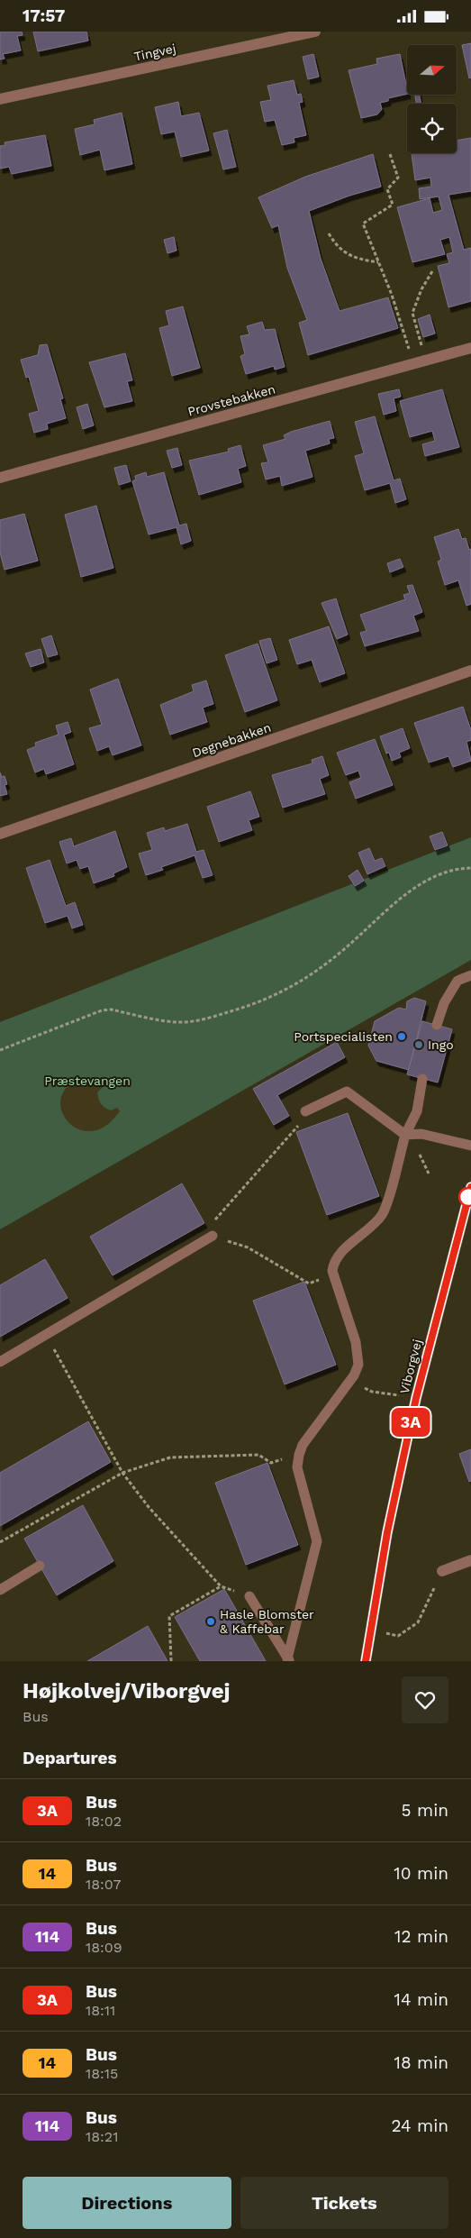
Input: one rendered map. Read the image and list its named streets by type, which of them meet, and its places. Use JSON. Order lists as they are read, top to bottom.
{
  "streets": {
    "street": [
      "Tingvej",
      "Provstebakken",
      "Degnebakken",
      "Viborgvej"
    ]
  },
  "parks": ["Præstevangen"],
  "places": ["Portspecialisten", "Ingo", "Hasle Blomster & Kaffebar"],
  "lines": ["bus line 3A"],
  "north": "right",
  "page": {
    "status": "17:57",
    "on_map": "3A",
    "heading": [
      ["Højkolvej/Viborgvej", "Bus"],
      "Departures"
    ],
    "list": [
      {
        "mark": "3A",
        "name": "Bus",
        "note": "18:02",
        "value": "5 min"
      },
      {
        "mark": "14",
        "name": "Bus",
        "note": "18:07",
        "value": "10 min"
      },
      {
        "mark": "114",
        "name": "Bus",
        "note": "18:09",
        "value": "12 min"
      },
      {
        "mark": "3A",
        "name": "Bus",
        "note": "18:11",
        "value": "14 min"
      },
      {
        "mark": "14",
        "name": "Bus",
        "note": "18:15",
        "value": "18 min"
      },
      {
        "mark": "114",
        "name": "Bus",
        "note": "18:21",
        "value": "24 min"
      }
    ],
    "buttons": ["Directions", "Tickets"]
  }
}
